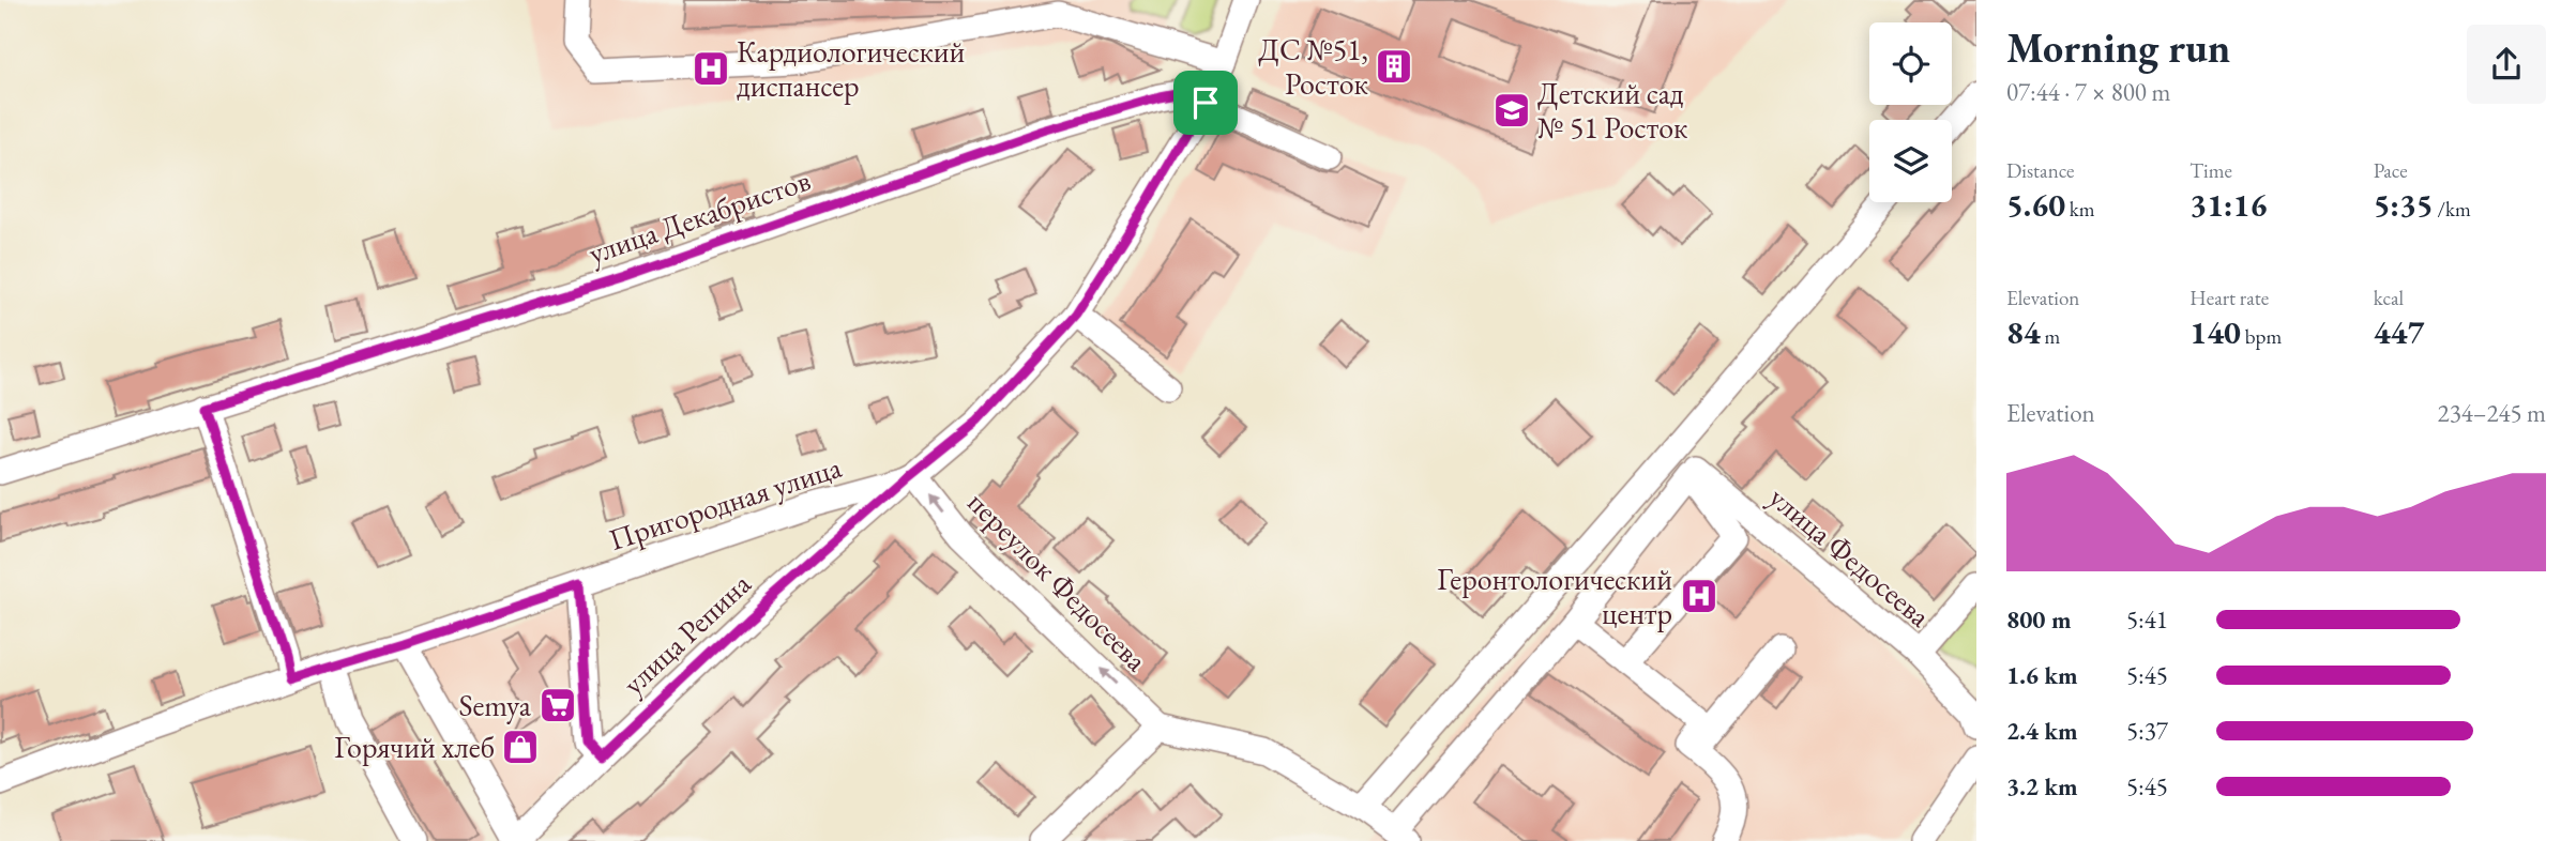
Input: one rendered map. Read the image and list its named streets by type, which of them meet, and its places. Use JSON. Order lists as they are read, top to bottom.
{
  "streets": {
    "street": [
      "улица Декабристов",
      "Пригородная улица",
      "улица Федосеева",
      "переулок Федосеева",
      "улица Репина"
    ]
  },
  "crossings": [
    ["улица Декабристов", "Пригородная улица"],
    ["Пригородная улица", "переулок Федосеева"],
    ["Пригородная улица", "улица Репина"],
    ["переулок Федосеева", "улица Репина"]
  ],
  "one_way": ["переулок Федосеева"],
  "places": {
    "building": ["ДС №51, Росток"],
    "hospital": ["Кардиологический диспансер", "Геронтологический центр"],
    "school or university": ["Детский сад № 51 Росток"],
    "supermarket": ["Semya"],
    "shop": ["Горячий хлеб"]
  },
  "page": {
    "heading": ["Morning run", "07:44 · 7 × 800 m"],
    "stats": [
      ["Distance", "5.60 km"],
      ["Time", "31:16"],
      ["Pace", "5:35 /km"],
      ["Elevation", "84 m"],
      ["Heart rate", "140 bpm"],
      ["kcal", "447"]
    ],
    "chart": ["Elevation", "234–245 m"],
    "list": [
      {
        "name": "800 m",
        "note": "5:41"
      },
      {
        "name": "1.6 km",
        "note": "5:45"
      },
      {
        "name": "2.4 km",
        "note": "5:37"
      },
      {
        "name": "3.2 km",
        "note": "5:45"
      }
    ]
  }
}
